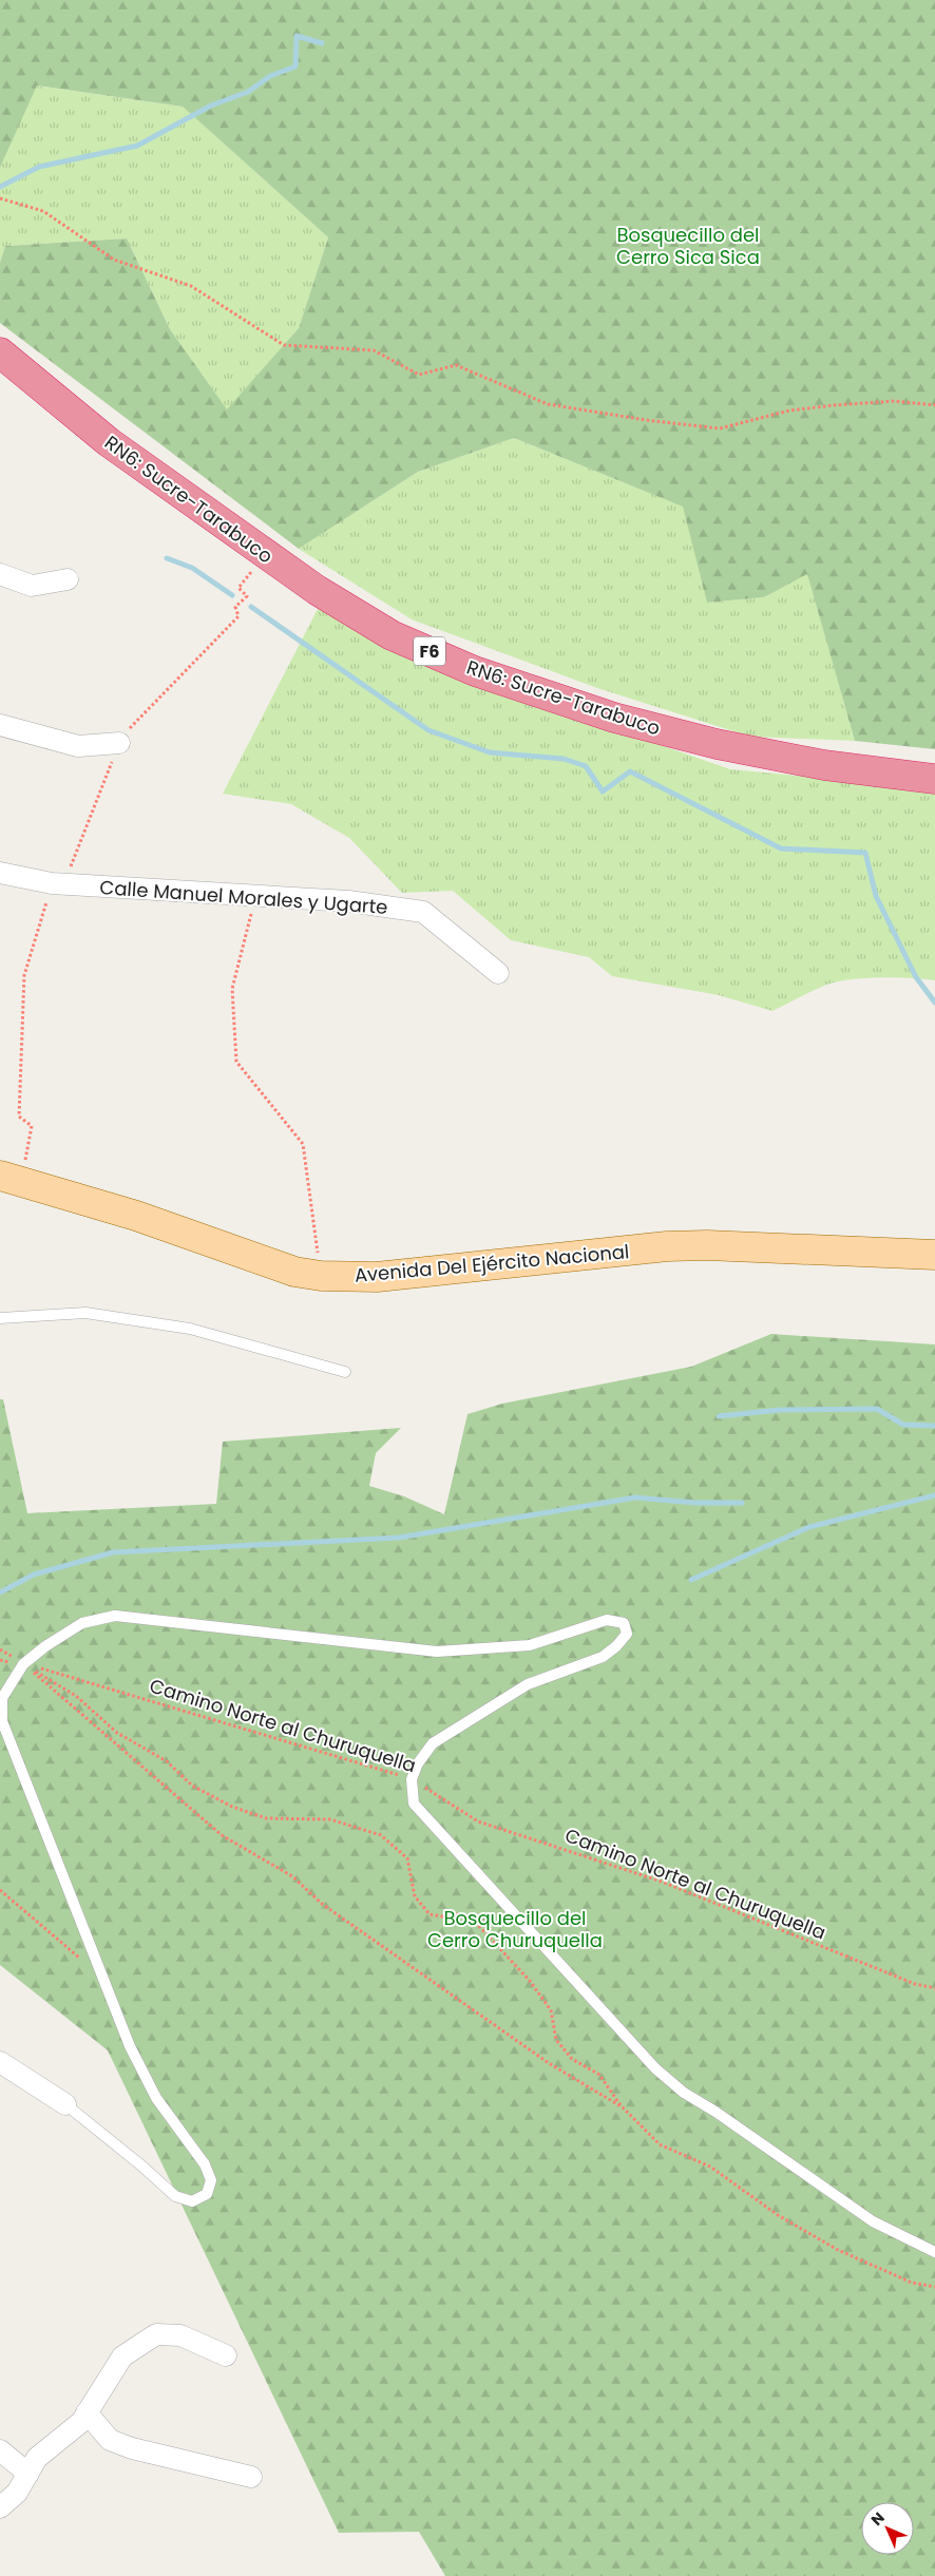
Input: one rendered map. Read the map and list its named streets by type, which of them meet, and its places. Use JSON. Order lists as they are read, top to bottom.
{
  "streets": {
    "highway": ["RN6: Sucre-Tarabuco", "F6"],
    "main road": ["Avenida Del Ejército Nacional"],
    "street": ["Calle Manuel Morales y Ugarte"],
    "path": ["Camino Norte al Churuquella"]
  },
  "parks": ["Bosquecillo del Cerro Sica Sica", "Bosquecillo del Cerro Churuquella"],
  "north": "top left"
}
